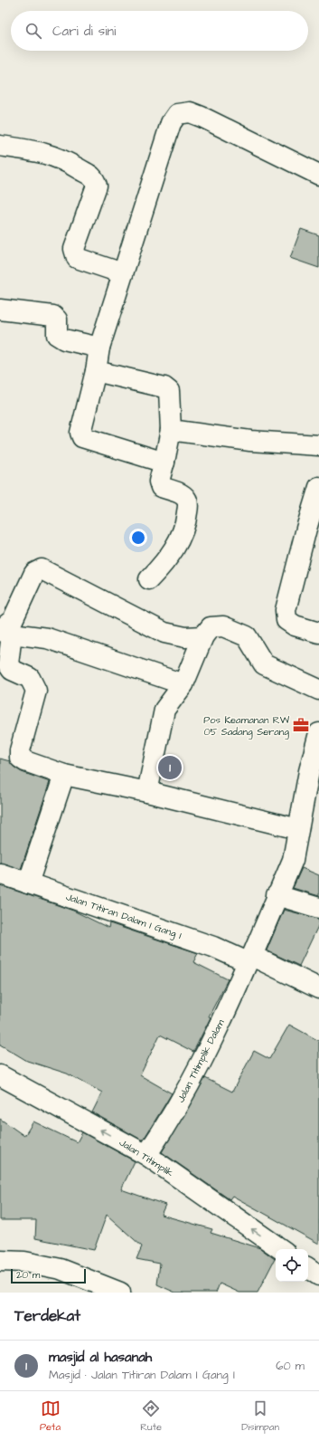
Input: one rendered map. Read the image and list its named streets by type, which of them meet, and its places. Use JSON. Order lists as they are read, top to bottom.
{
  "streets": {
    "street": ["Jalan Titiran Dalam I Gang I", "Jalan Titimplik Dalam", "Jalan Titimplik"]
  },
  "crossings": [
    ["Jalan Titiran Dalam I Gang I", "Jalan Titimplik Dalam"],
    ["Jalan Titimplik Dalam", "Jalan Titimplik"]
  ],
  "places": {
    "office": ["Pos Keamanan RW 05 Sadang Serang"]
  },
  "scale_bar": "20 m",
  "page": {
    "search": "Cari di sini",
    "pins": "1",
    "scale": "20 m",
    "heading": "Terdekat",
    "list": [
      {
        "mark": "1",
        "name": "masjid al hasanah",
        "note": "Masjid · Jalan Titiran Dalam I Gang I",
        "value": "60 m"
      }
    ],
    "nav": ["Peta", "Rute", "Disimpan"]
  }
}
